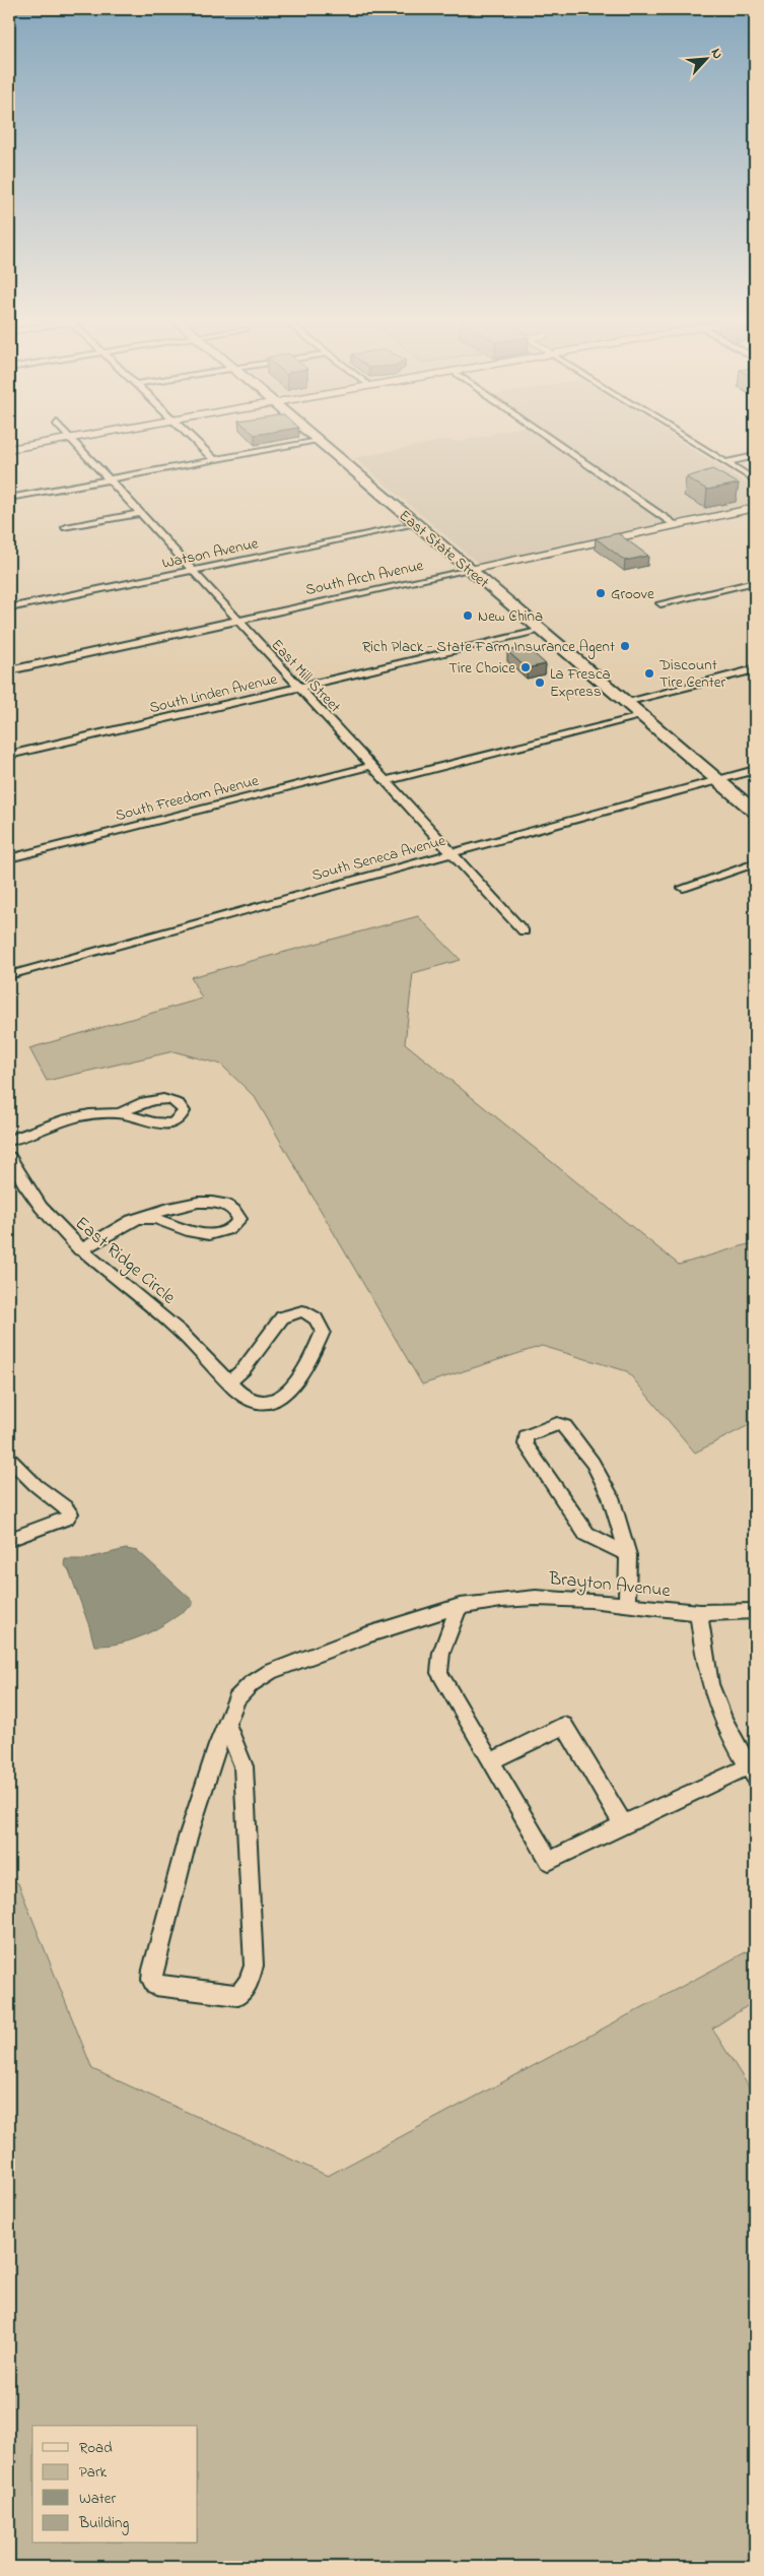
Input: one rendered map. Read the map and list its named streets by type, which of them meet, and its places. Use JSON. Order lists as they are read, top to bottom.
{
  "streets": {
    "highway": ["East State Street"],
    "street": [
      "Watson Avenue",
      "South Arch Avenue",
      "East Mill Street",
      "South Linden Avenue",
      "South Freedom Avenue",
      "South Seneca Avenue",
      "East Ridge Circle",
      "Brayton Avenue"
    ]
  },
  "crossings": [
    ["East State Street", "Watson Avenue"],
    ["East State Street", "South Arch Avenue"],
    ["East State Street", "South Linden Avenue"],
    ["East State Street", "South Seneca Avenue"],
    ["Watson Avenue", "East Mill Street"],
    ["South Arch Avenue", "East Mill Street"],
    ["East Mill Street", "South Linden Avenue"],
    ["East Mill Street", "South Freedom Avenue"],
    ["East Mill Street", "South Seneca Avenue"]
  ],
  "places": [
    "Groove",
    "New China",
    "Rich Plack - State Farm Insurance Agent",
    "Tire Choice",
    "Discount Tire Center",
    "La Fresca Express"
  ],
  "legend": [
    "Road",
    "Park",
    "Water",
    "Building"
  ],
  "north": "top right"
}
